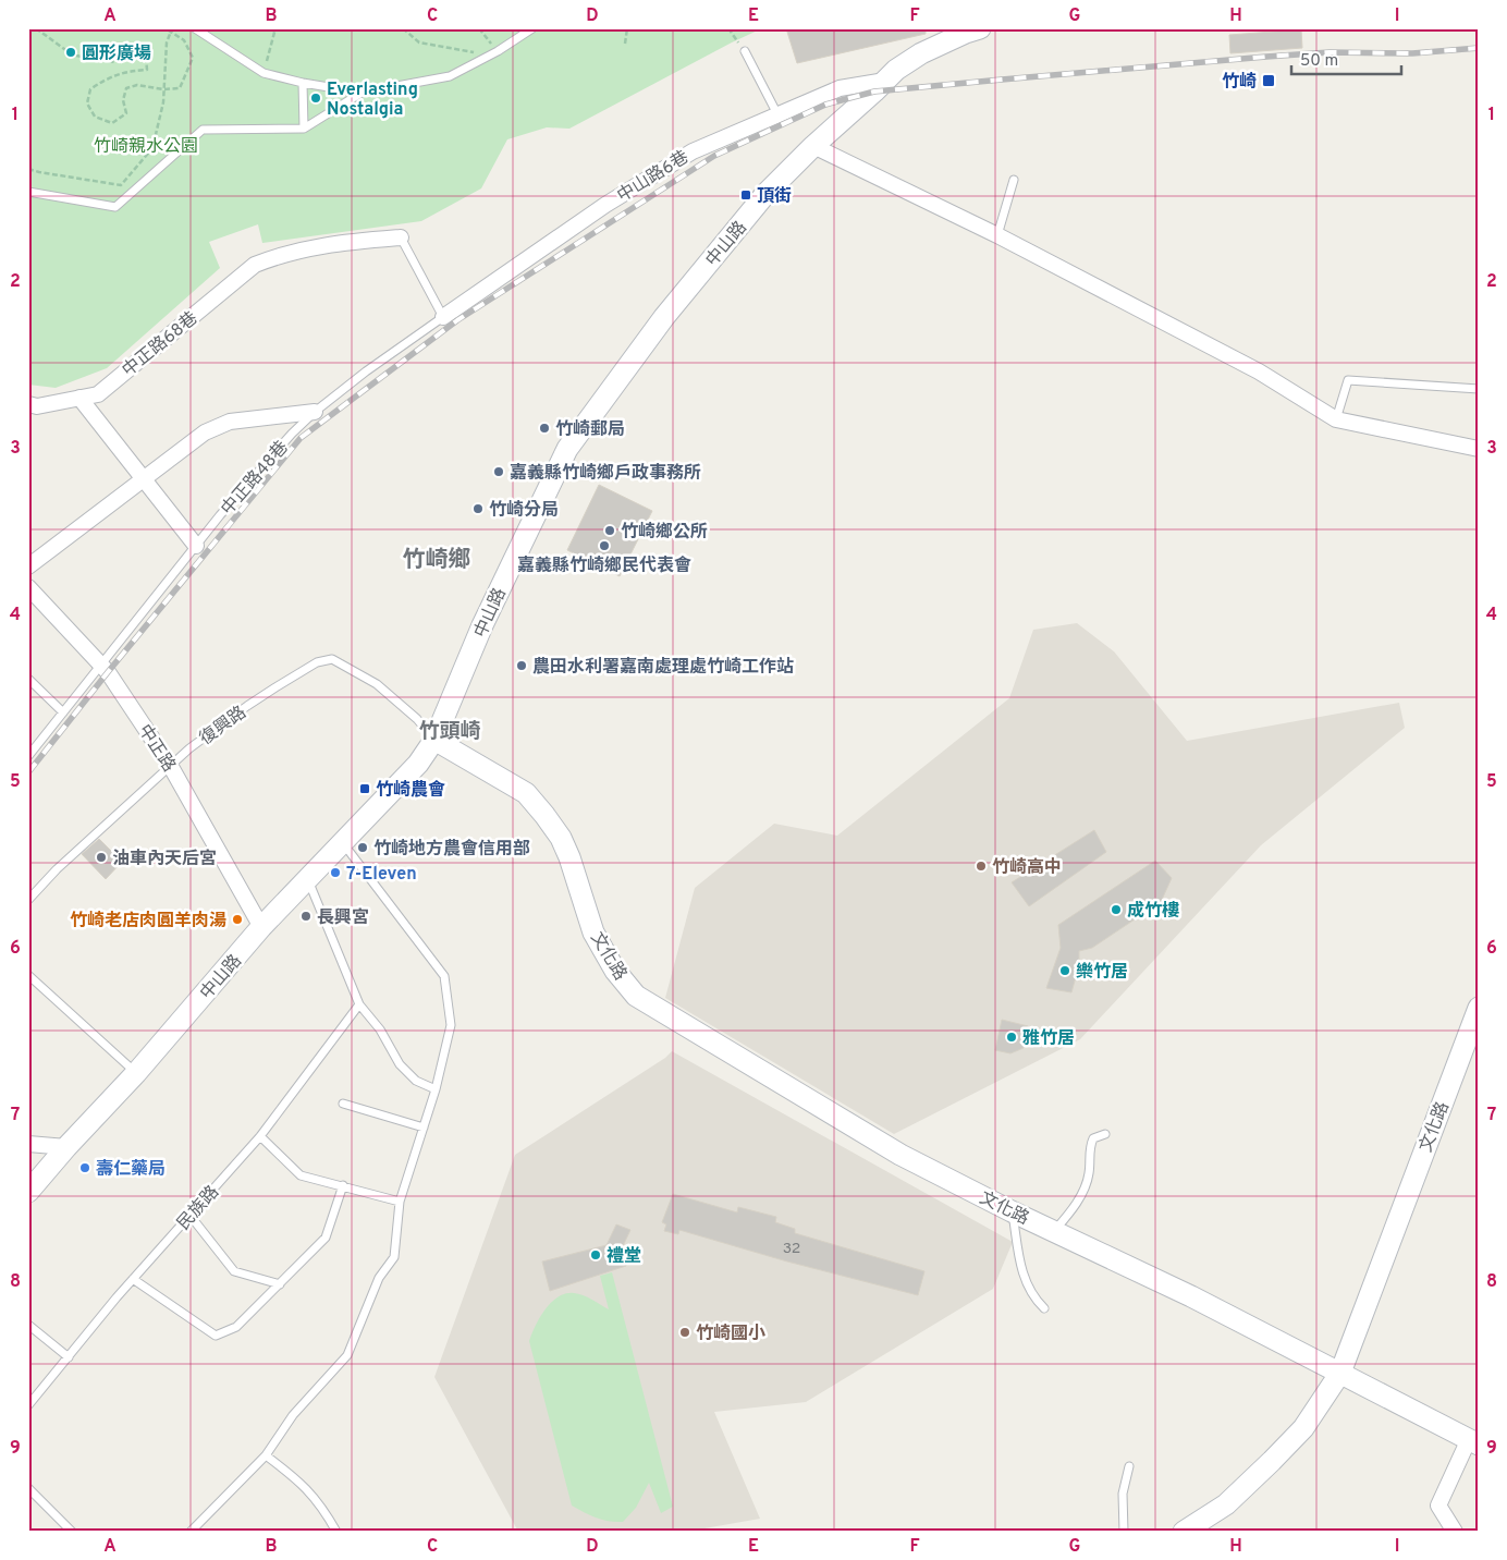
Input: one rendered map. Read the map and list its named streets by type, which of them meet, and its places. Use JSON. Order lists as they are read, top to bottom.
{
  "streets": {
    "street": [
      "中山路6巷",
      "中山路",
      "中正路68巷",
      "中正路",
      "文化路"
    ],
    "lane": ["中正路48巷", "復興路", "民族路"]
  },
  "crossings": [
    ["中山路6巷", "中山路"],
    ["中山路6巷", "中正路48巷"],
    ["中山路", "復興路"],
    ["中山路", "中正路"],
    ["中山路", "文化路"],
    ["中正路48巷", "中正路"],
    ["復興路", "中正路"],
    ["復興路", "文化路"]
  ],
  "districts": ["竹崎鄉", "竹頭崎"],
  "parks": ["竹崎親水公園"],
  "places": {
    "other": [
      "圓形廣場",
      "Everlasting Nostalgia",
      "竹崎郵局",
      "嘉義縣竹崎鄉戶政事務所",
      "竹崎分局",
      "竹崎鄉公所",
      "嘉義縣竹崎鄉民代表會",
      "農田水利署嘉南處理處竹崎工作站",
      "竹崎地方農會信用部",
      "油車內天后宮",
      "竹崎高中",
      "7-Eleven",
      "成竹樓",
      "長興宮",
      "竹崎老店肉圓羊肉湯",
      "樂竹居",
      "雅竹居",
      "壽仁藥局",
      "禮堂",
      "竹崎國小"
    ],
    "transit": ["竹崎", "頂街", "竹崎農會"]
  },
  "house_numbers": ["32"],
  "scale_bar": "50 m",
  "grid": {
    "columns": [
      "A",
      "B",
      "C",
      "D",
      "E",
      "F",
      "G",
      "H",
      "I"
    ],
    "rows": [
      "1",
      "2",
      "3",
      "4",
      "5",
      "6",
      "7",
      "8",
      "9"
    ]
  }
}
